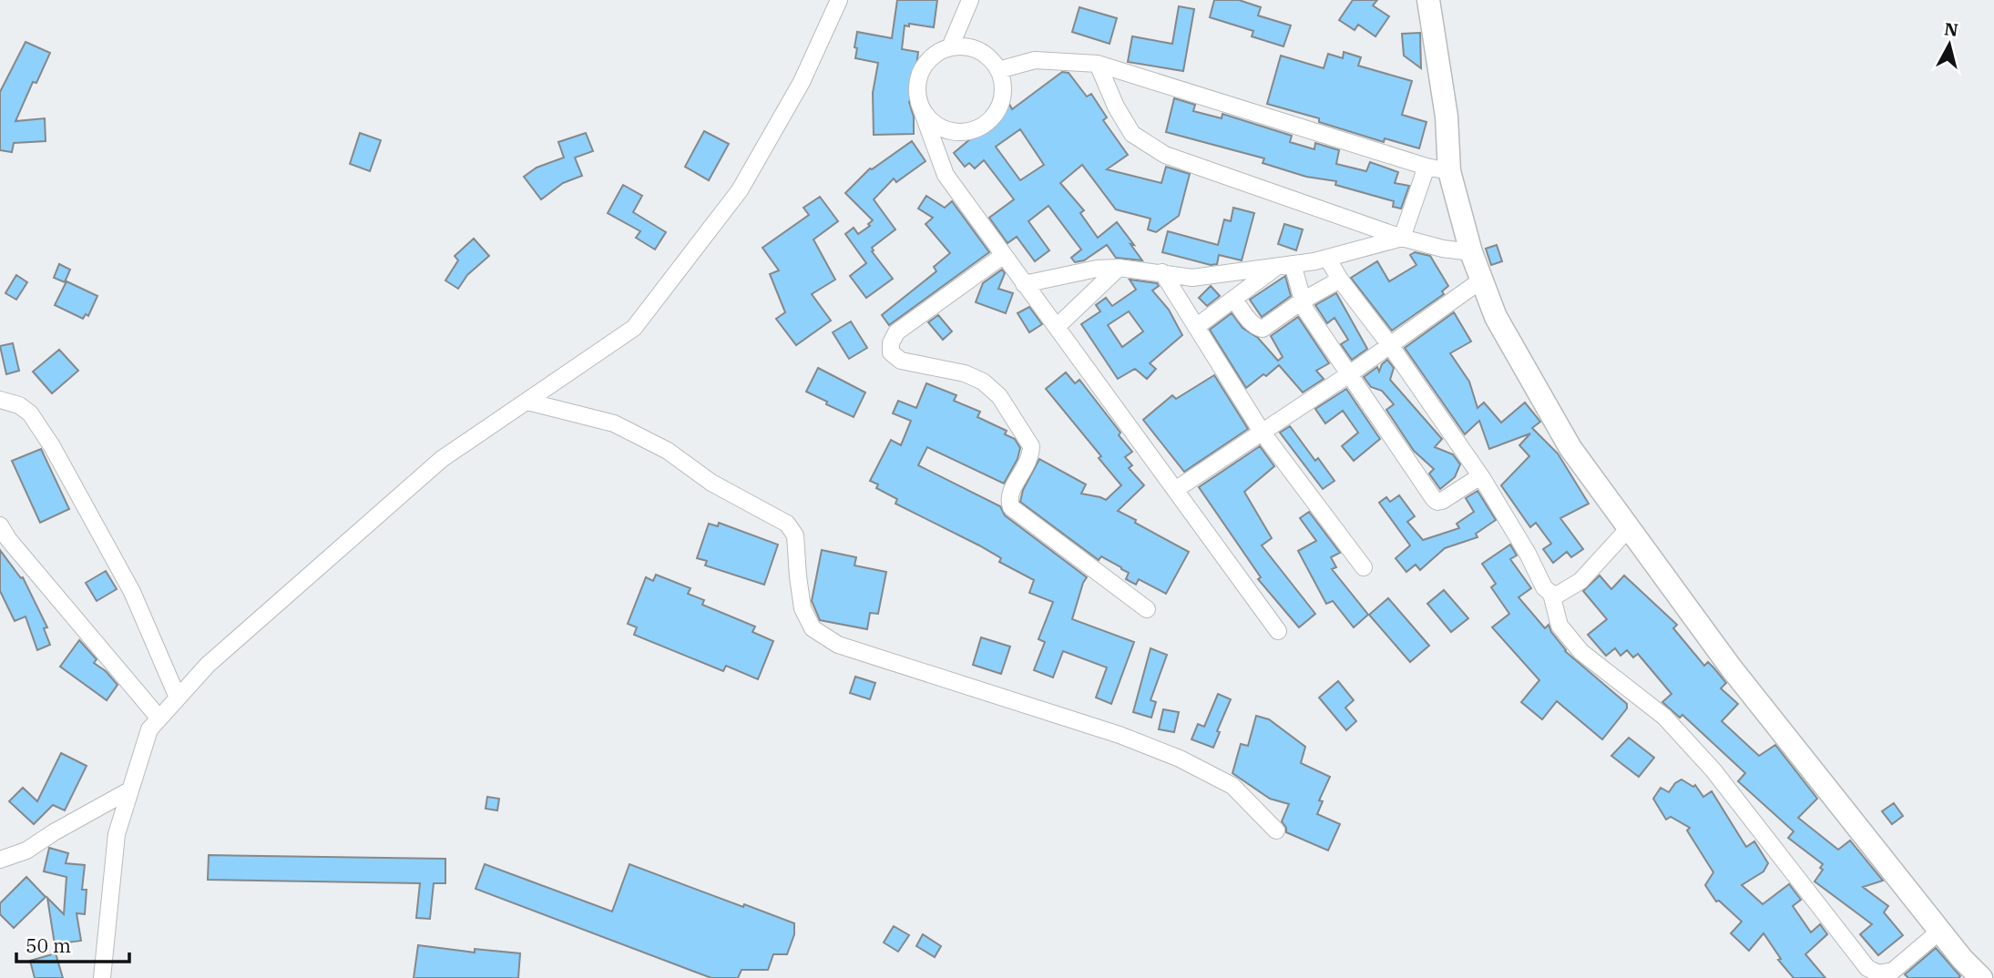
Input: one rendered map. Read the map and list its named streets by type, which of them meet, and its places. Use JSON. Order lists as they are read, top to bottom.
{
  "scale_bar": "50 m",
  "north": "top"
}
